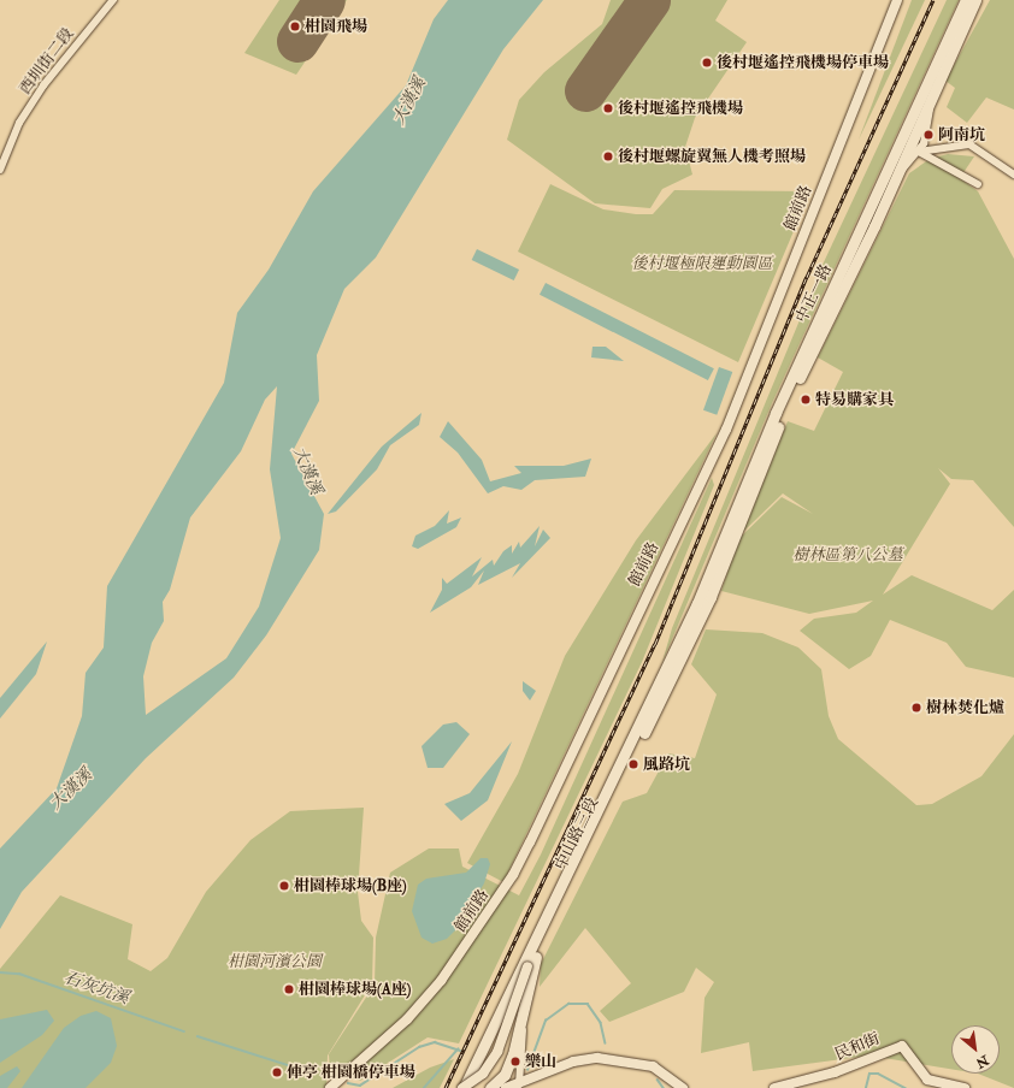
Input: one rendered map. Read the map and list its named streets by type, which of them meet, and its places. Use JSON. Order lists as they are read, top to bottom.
{
  "streets": {
    "main road": ["中正一路", "中山路三段"],
    "street": ["西圳街二段", "館前路", "民和街"]
  },
  "crossings": [
    ["中正一路", "中山路三段"]
  ],
  "water": ["大漢溪", "石灰坑溪"],
  "parks": ["後村堰極限運動園區", "樹林區第八公墓", "柑園河濱公園"],
  "places": [
    "柑園飛場",
    "後村堰遙控飛機場停車場",
    "後村堰遙控飛機場",
    "阿南坑",
    "後村堰螺旋翼無人機考照場",
    "特易購家具",
    "樹林焚化爐",
    "風路坑",
    "柑園棒球場(B座)",
    "柑園棒球場(A座)",
    "樂山",
    "俥亭 柑園橋停車場"
  ],
  "north": "bottom right"
}
